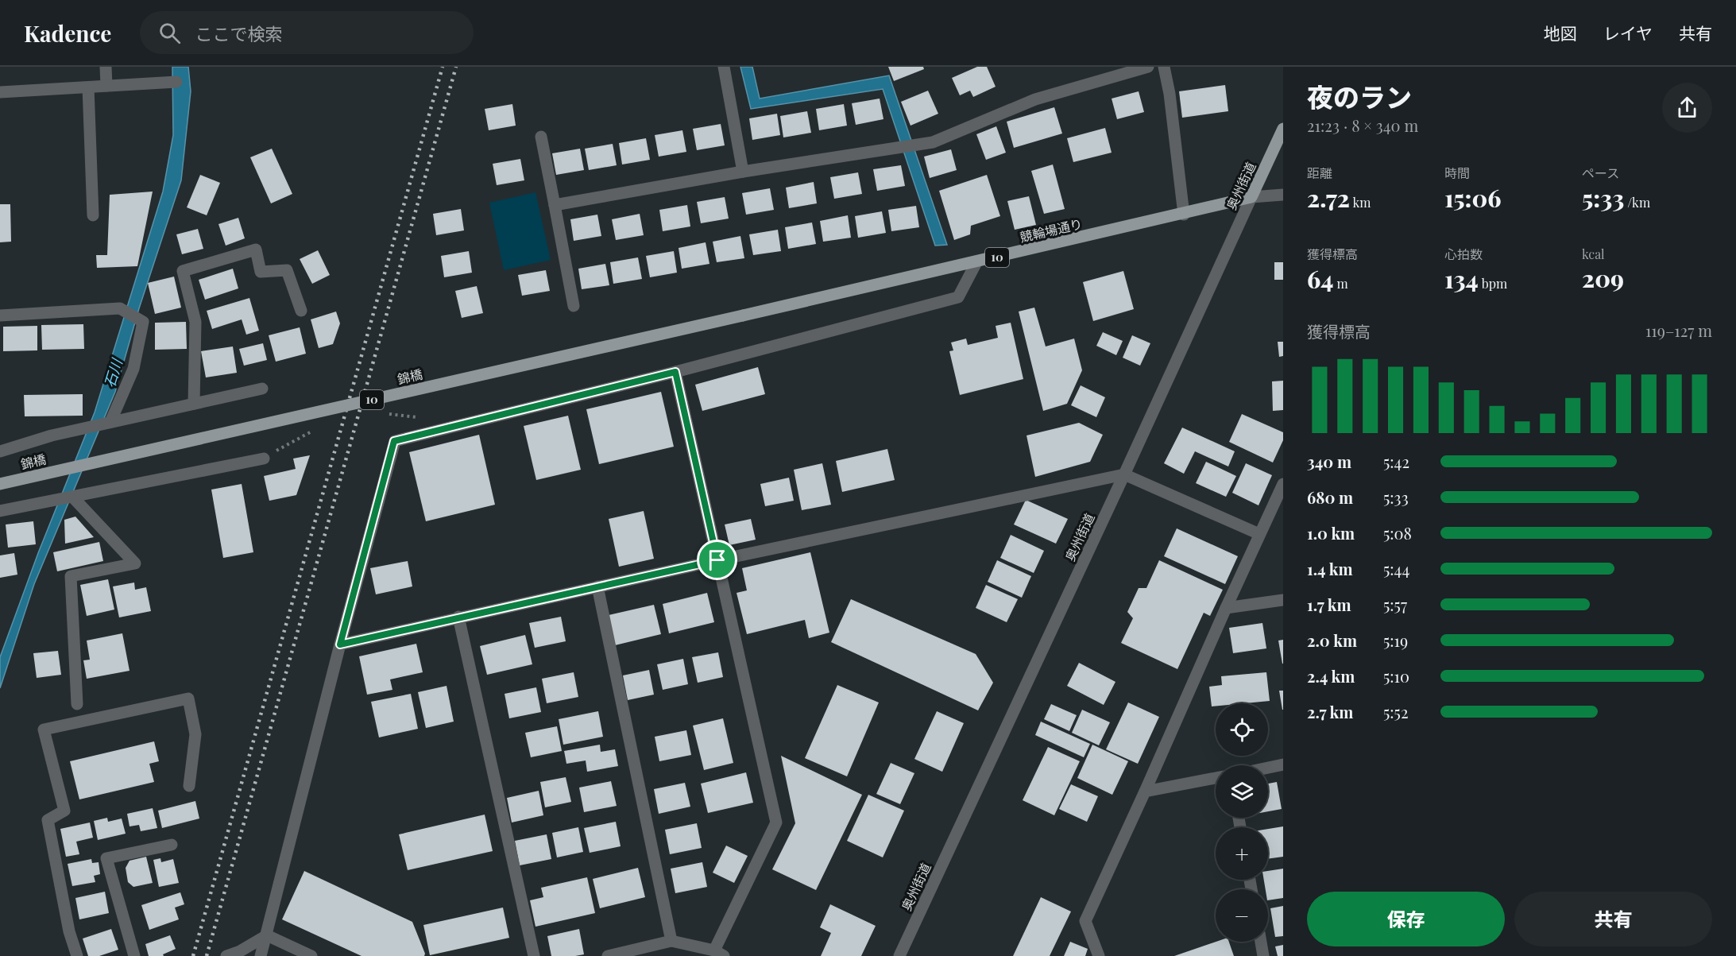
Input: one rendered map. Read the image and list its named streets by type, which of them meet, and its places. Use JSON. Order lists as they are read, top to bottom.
{
  "streets": {
    "main road": [
      "奥州街道",
      "競輪場通り",
      "10",
      "錦橋"
    ]
  },
  "crossings": [
    ["奥州街道", "競輪場通り"],
    ["競輪場通り", "錦橋"]
  ],
  "water": ["石川"],
  "page": {
    "header": "Kadence",
    "search": "ここで検索",
    "nav": ["地図", "レイヤ", "共有"],
    "heading": ["夜のラン", "21:23 · 8 × 340 m"],
    "stats": [
      ["距離", "2.72 km"],
      ["時間", "15:06"],
      ["ペース", "5:33 /km"],
      ["獲得標高", "64 m"],
      ["心拍数", "134 bpm"],
      ["kcal", "209"]
    ],
    "chart": ["獲得標高", "119–127 m"],
    "list": [
      {
        "name": "340 m",
        "note": "5:42"
      },
      {
        "name": "680 m",
        "note": "5:33"
      },
      {
        "name": "1.0 km",
        "note": "5:08"
      },
      {
        "name": "1.4 km",
        "note": "5:44"
      },
      {
        "name": "1.7 km",
        "note": "5:57"
      },
      {
        "name": "2.0 km",
        "note": "5:19"
      },
      {
        "name": "2.4 km",
        "note": "5:10"
      },
      {
        "name": "2.7 km",
        "note": "5:52"
      }
    ],
    "map_buttons": ["+", "−"],
    "buttons": ["保存", "共有"]
  }
}
